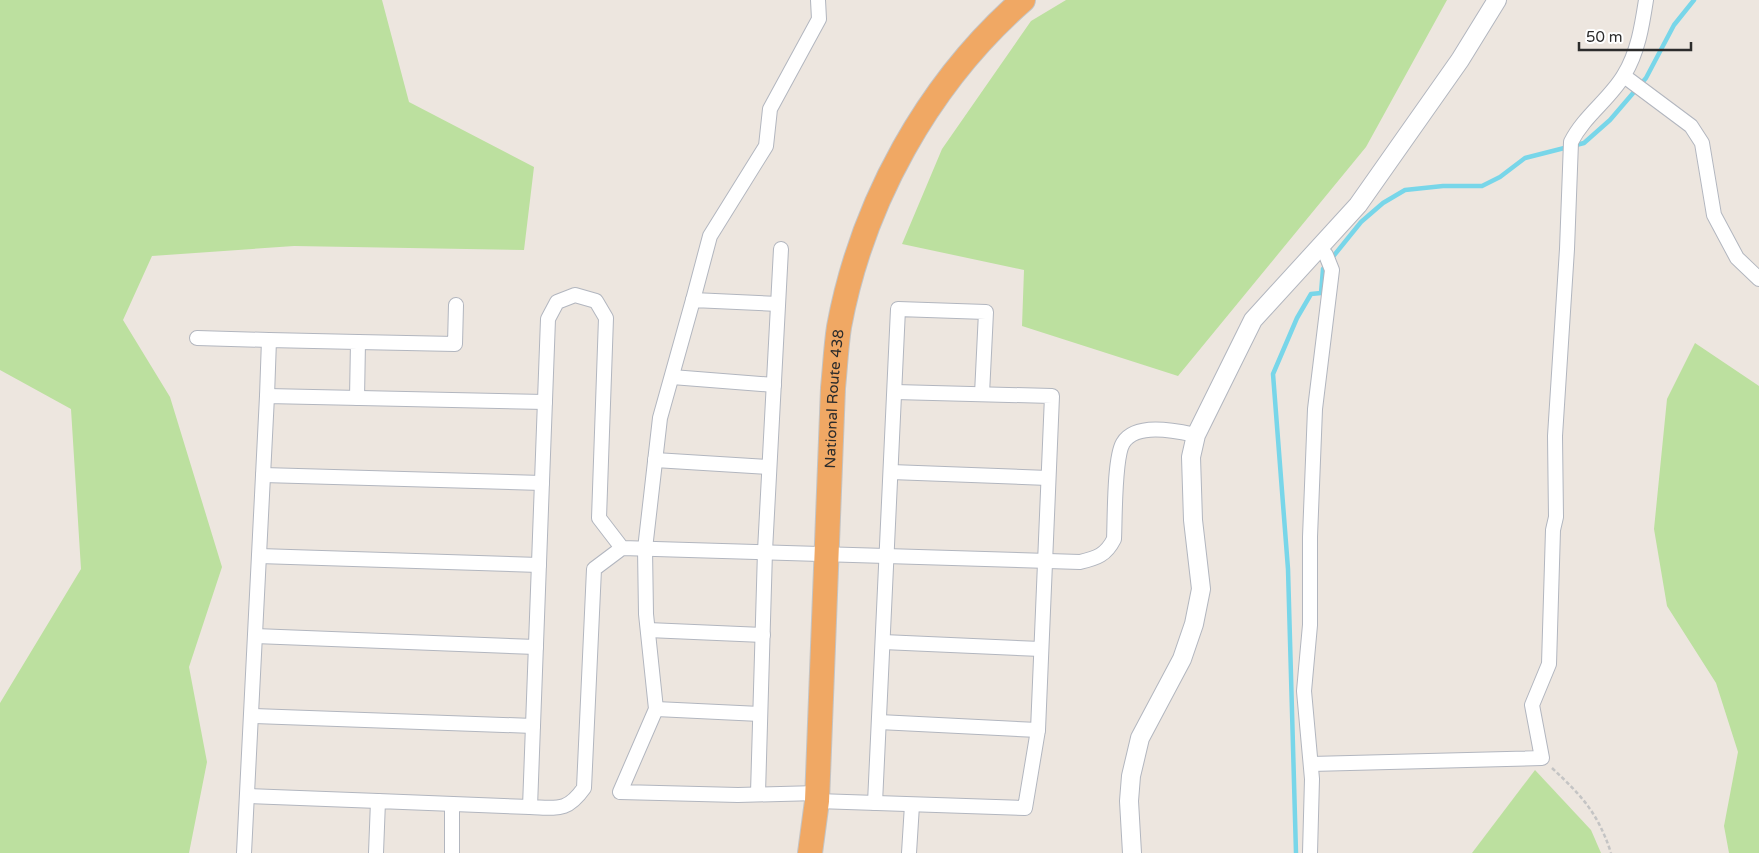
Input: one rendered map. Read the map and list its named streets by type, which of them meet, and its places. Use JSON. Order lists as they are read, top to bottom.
{
  "streets": {
    "highway": ["National Route 438"]
  },
  "scale_bar": "50 m"
}
